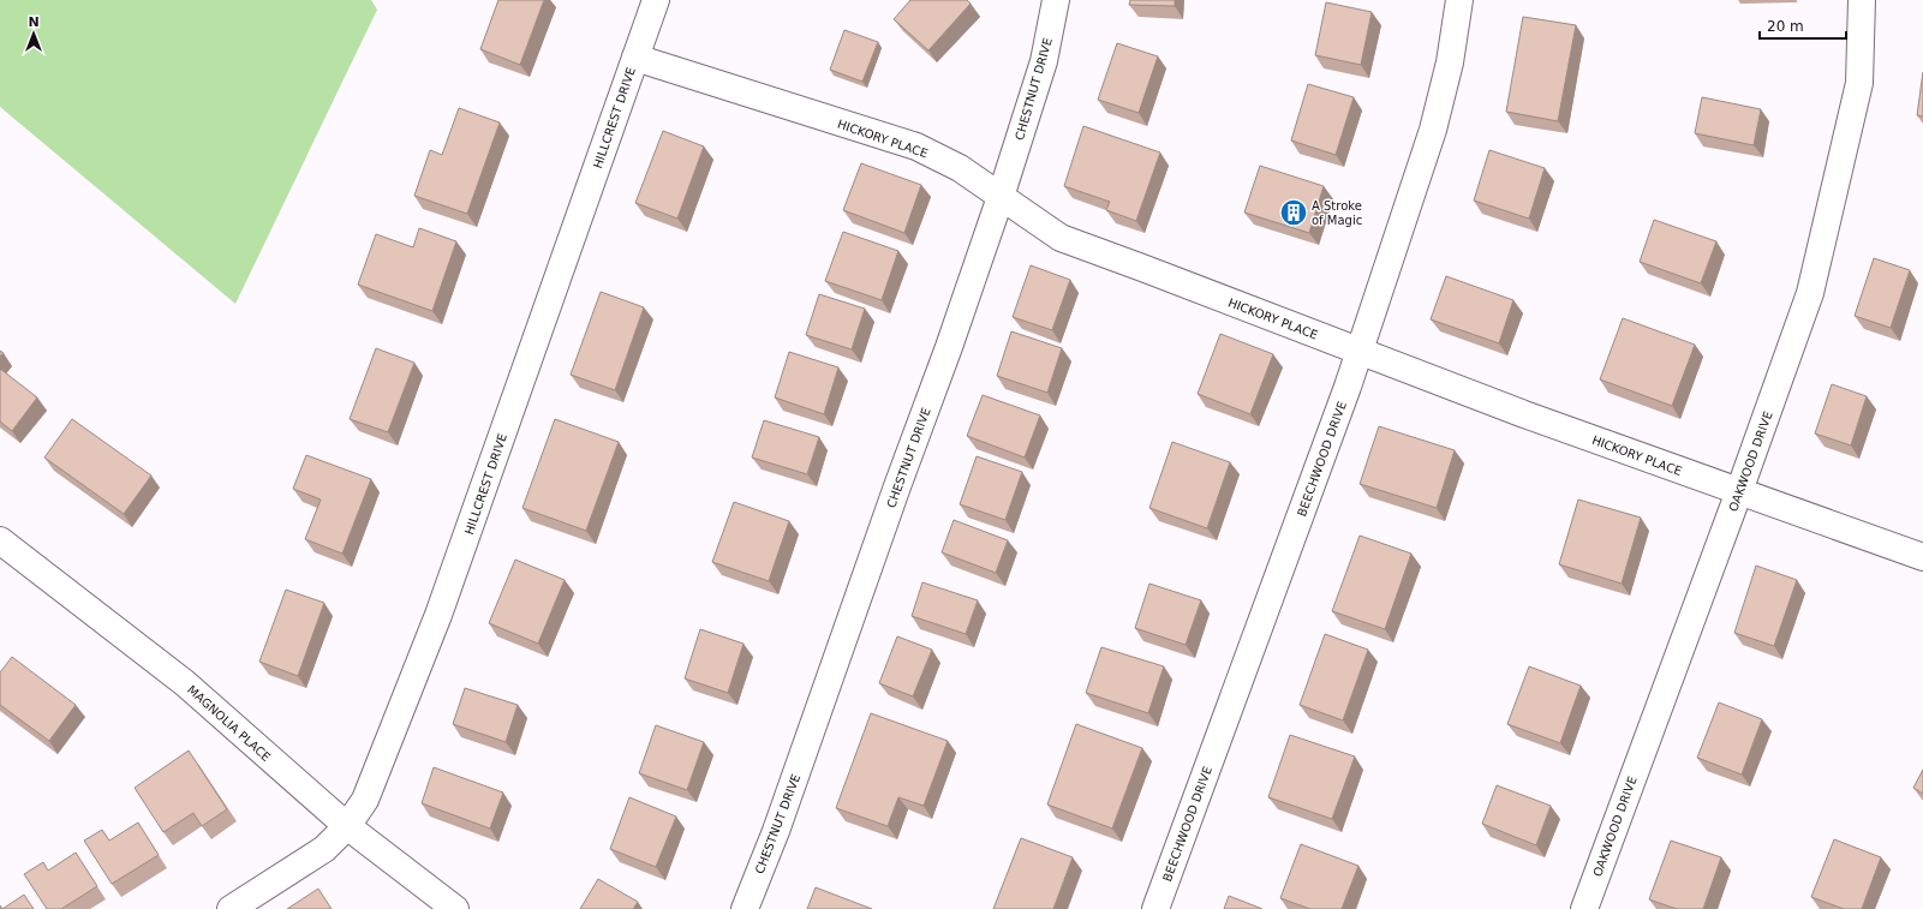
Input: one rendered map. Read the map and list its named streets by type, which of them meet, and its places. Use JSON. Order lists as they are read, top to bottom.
{
  "streets": {
    "street": [
      "CHESTNUT DRIVE",
      "HILLCREST DRIVE",
      "HICKORY PLACE",
      "BEECHWOOD DRIVE",
      "OAKWOOD DRIVE",
      "MAGNOLIA PLACE"
    ]
  },
  "crossings": [
    ["CHESTNUT DRIVE", "HICKORY PLACE"],
    ["HILLCREST DRIVE", "HICKORY PLACE"],
    ["HILLCREST DRIVE", "MAGNOLIA PLACE"],
    ["HICKORY PLACE", "BEECHWOOD DRIVE"],
    ["HICKORY PLACE", "OAKWOOD DRIVE"]
  ],
  "places": {
    "building": ["A Stroke of Magic"]
  },
  "scale_bar": "20 m",
  "north": "top"
}
